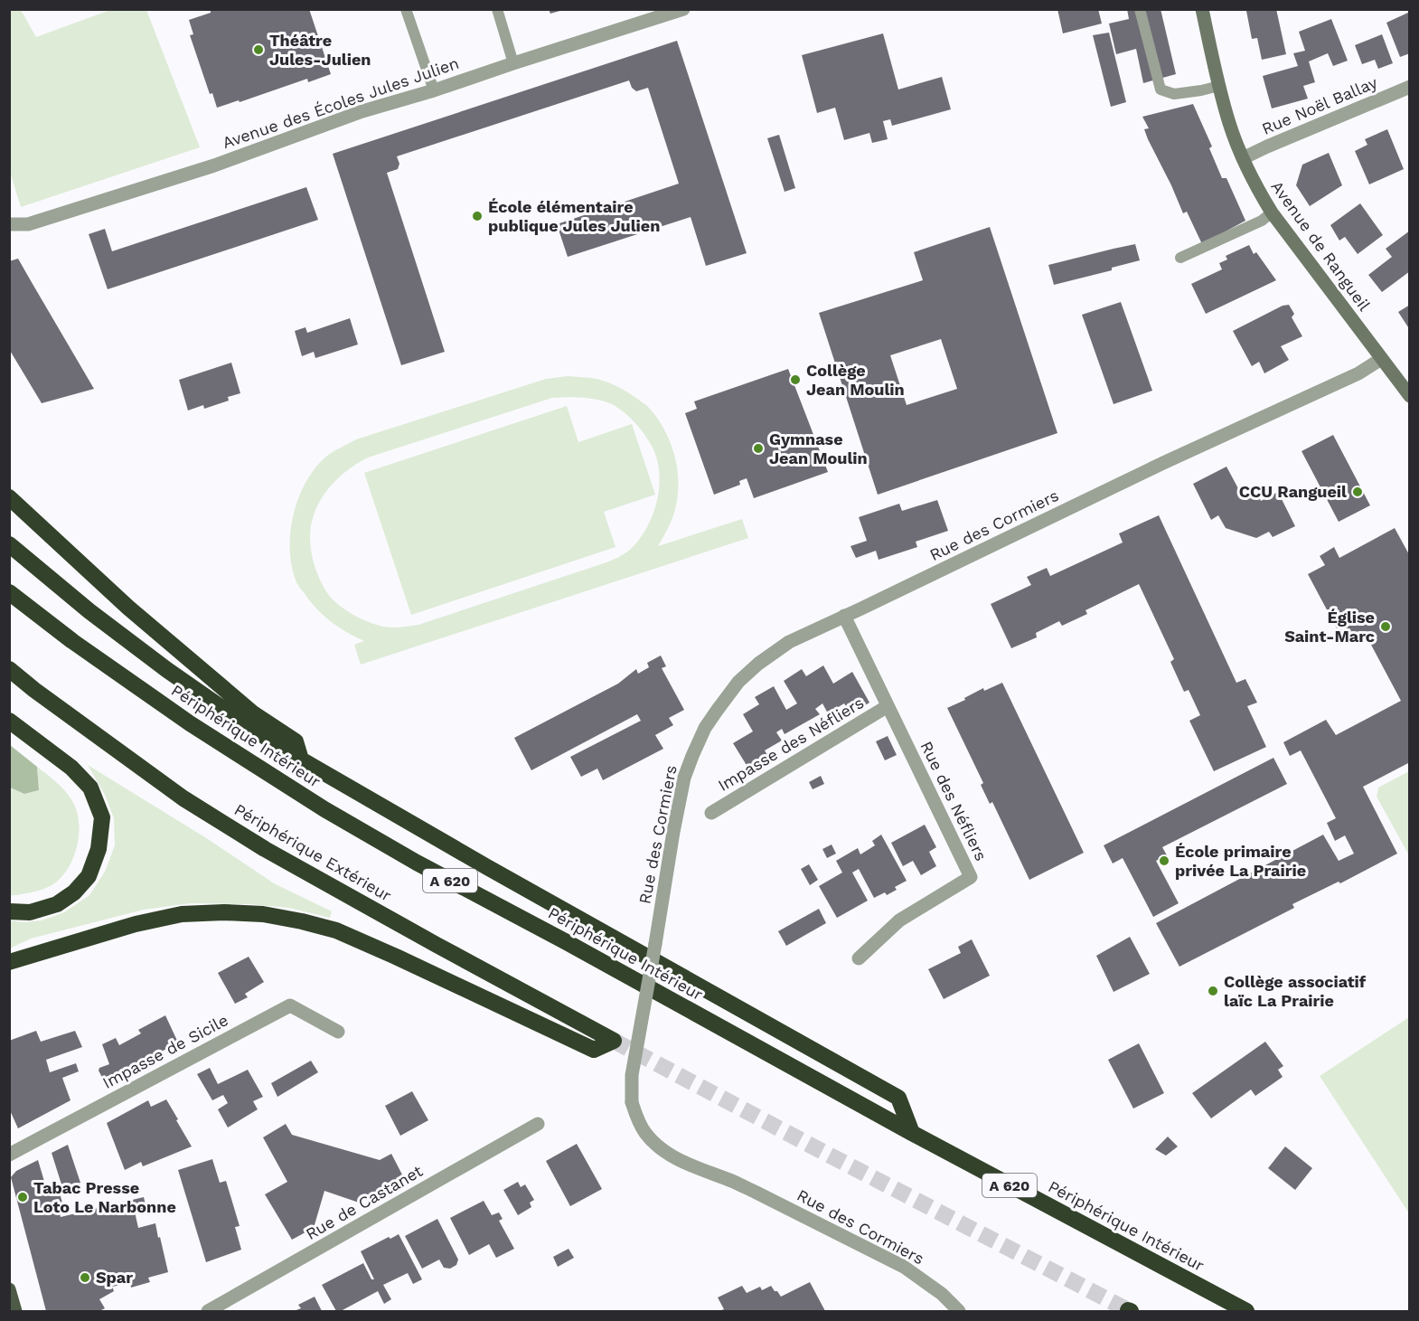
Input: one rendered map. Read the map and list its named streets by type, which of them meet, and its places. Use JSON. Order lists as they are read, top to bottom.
{
  "streets": {
    "highway": ["Périphérique Intérieur", "Périphérique Extérieur", "A 620"],
    "street": [
      "Avenue des Écoles Jules Julien",
      "Rue Noël Ballay",
      "Avenue de Rangueil",
      "Rue des Cormiers",
      "Impasse des Néfliers",
      "Rue des Néfliers",
      "Impasse de Sicile",
      "Rue de Castanet"
    ]
  },
  "crossings": [
    ["Rue Noël Ballay", "Avenue de Rangueil"],
    ["Avenue de Rangueil", "Rue des Cormiers"],
    ["Rue des Cormiers", "Rue des Néfliers"],
    ["Impasse des Néfliers", "Rue des Néfliers"]
  ],
  "places": [
    "Théâtre Jules-Julien",
    "École élémentaire publique Jules Julien",
    "Collège Jean Moulin",
    "Gymnase Jean Moulin",
    "CCU Rangueil",
    "Église Saint-Marc",
    "École primaire privée La Prairie",
    "Collège associatif laïc La Prairie",
    "Tabac Presse Loto Le Narbonne",
    "Spar"
  ]
}
